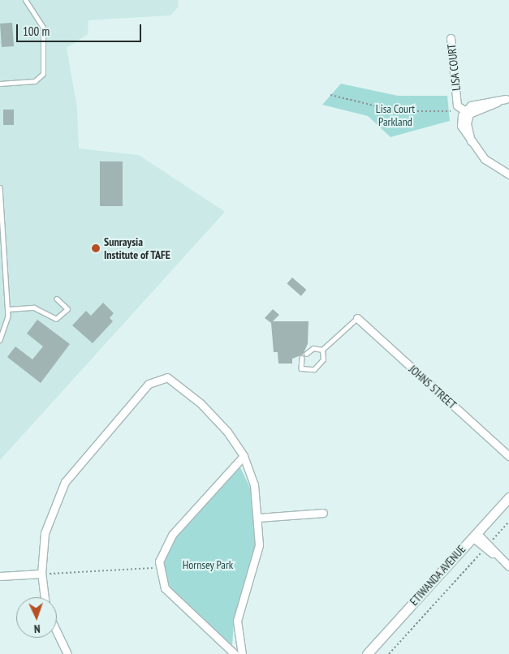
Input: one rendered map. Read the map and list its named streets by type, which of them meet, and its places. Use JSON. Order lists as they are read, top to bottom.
{
  "streets": {
    "street": ["LISA COURT", "JOHNS STREET", "ETIWANDA AVENUE"]
  },
  "parks": ["Lisa Court Parkland", "Hornsey Park"],
  "places": ["Sunraysia Institute of TAFE"],
  "scale_bar": "100 m",
  "north": "bottom"
}
